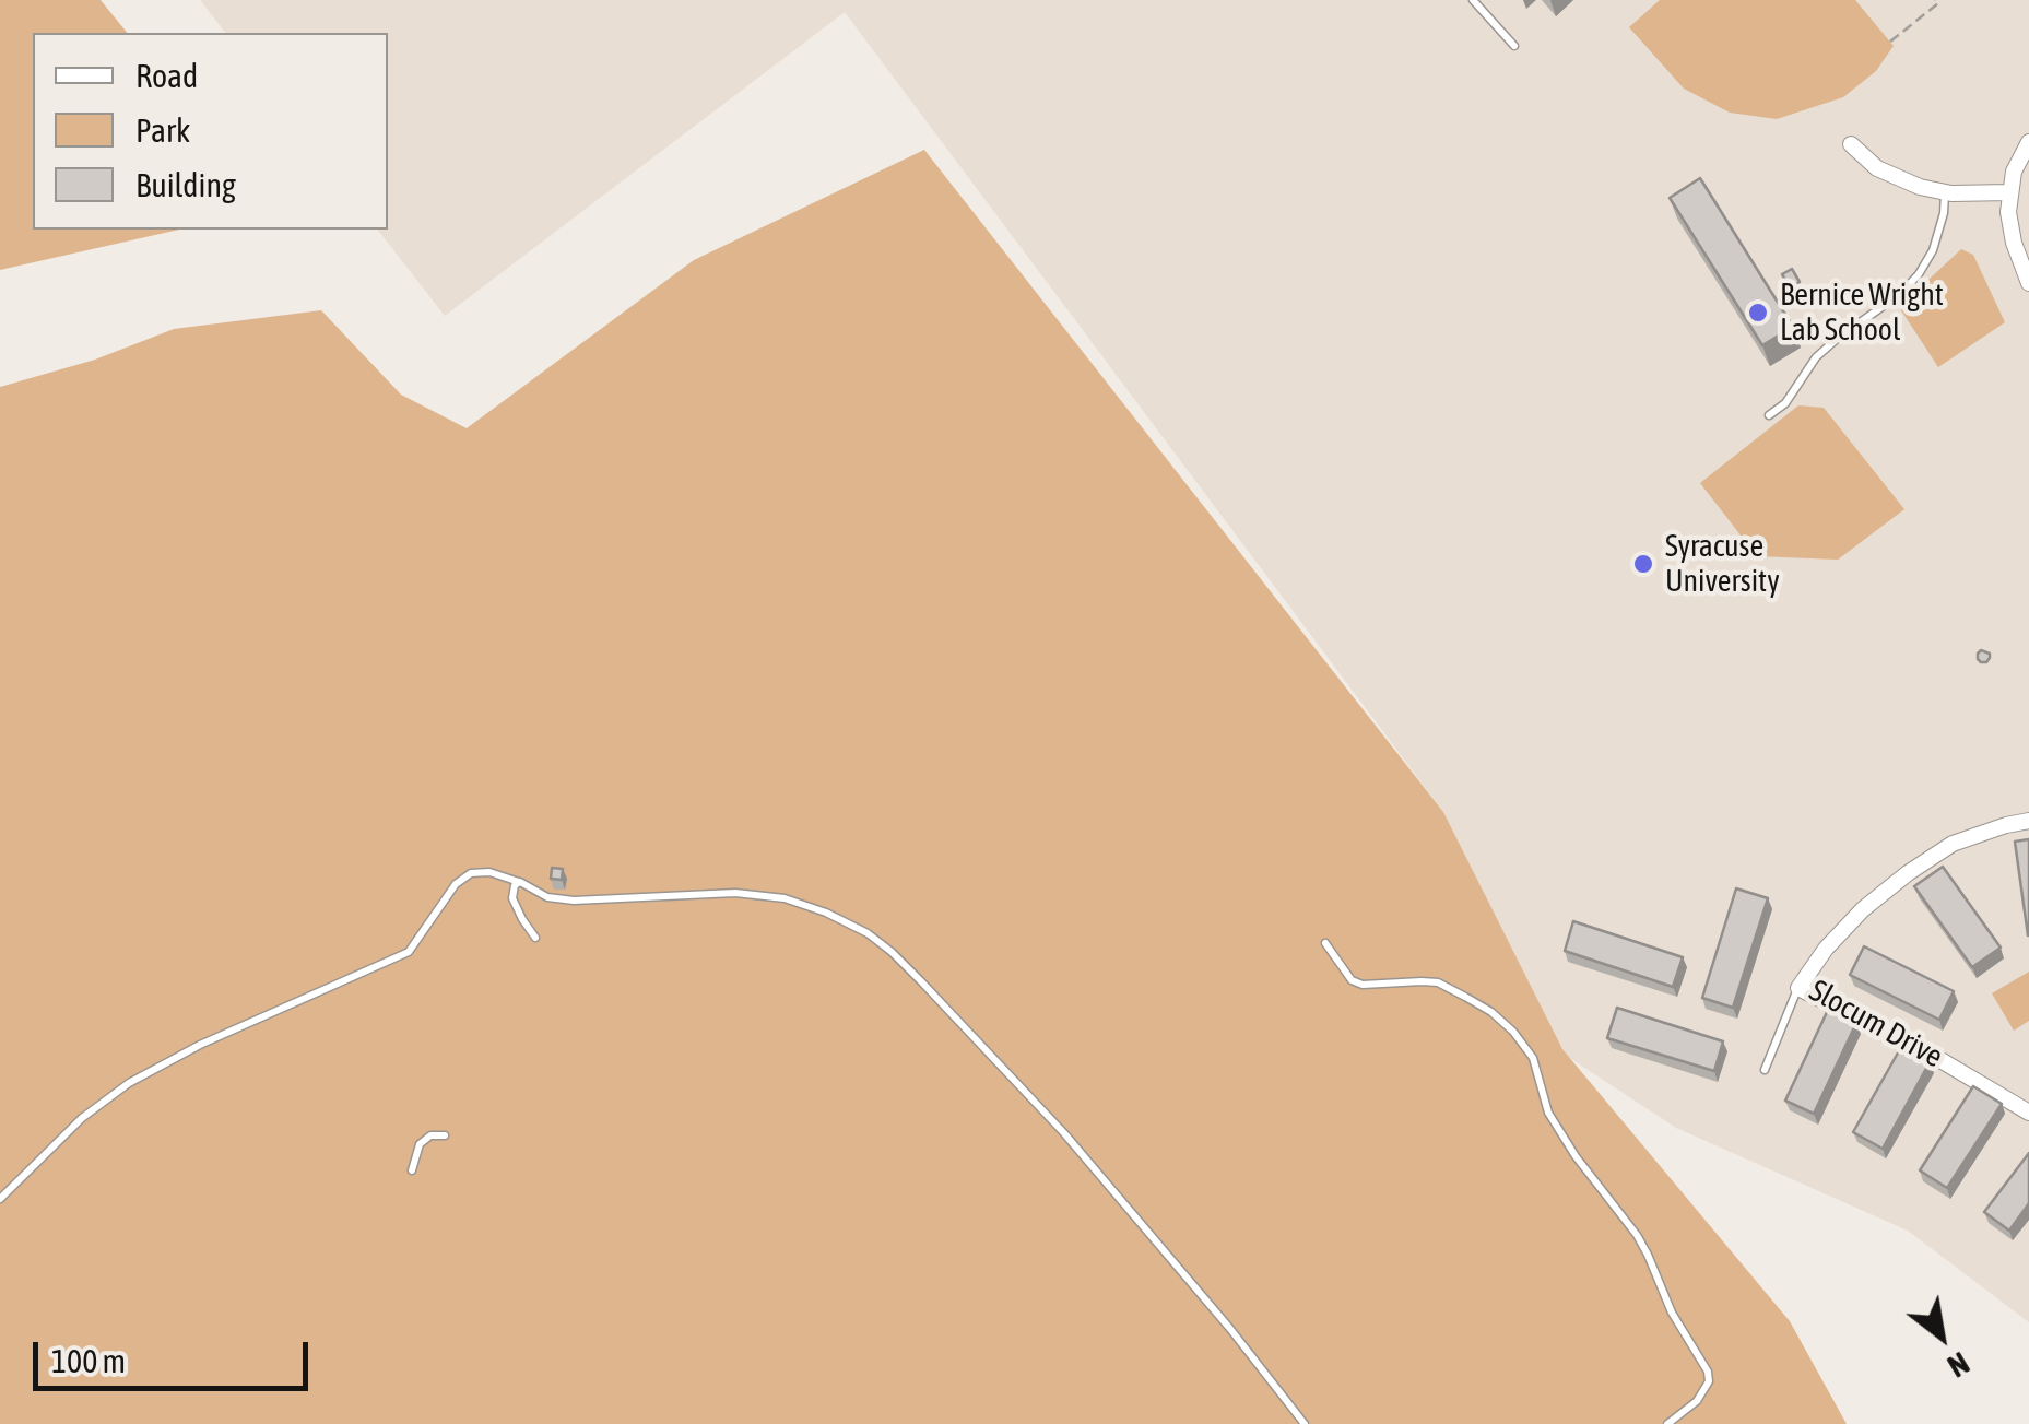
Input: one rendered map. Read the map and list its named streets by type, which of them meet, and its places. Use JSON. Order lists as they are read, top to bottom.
{
  "streets": {
    "street": ["Slocum Drive"]
  },
  "places": ["Bernice Wright Lab School", "Syracuse University"],
  "legend": ["Road", "Park", "Building"],
  "scale_bar": "100 m",
  "north": "bottom right"
}
